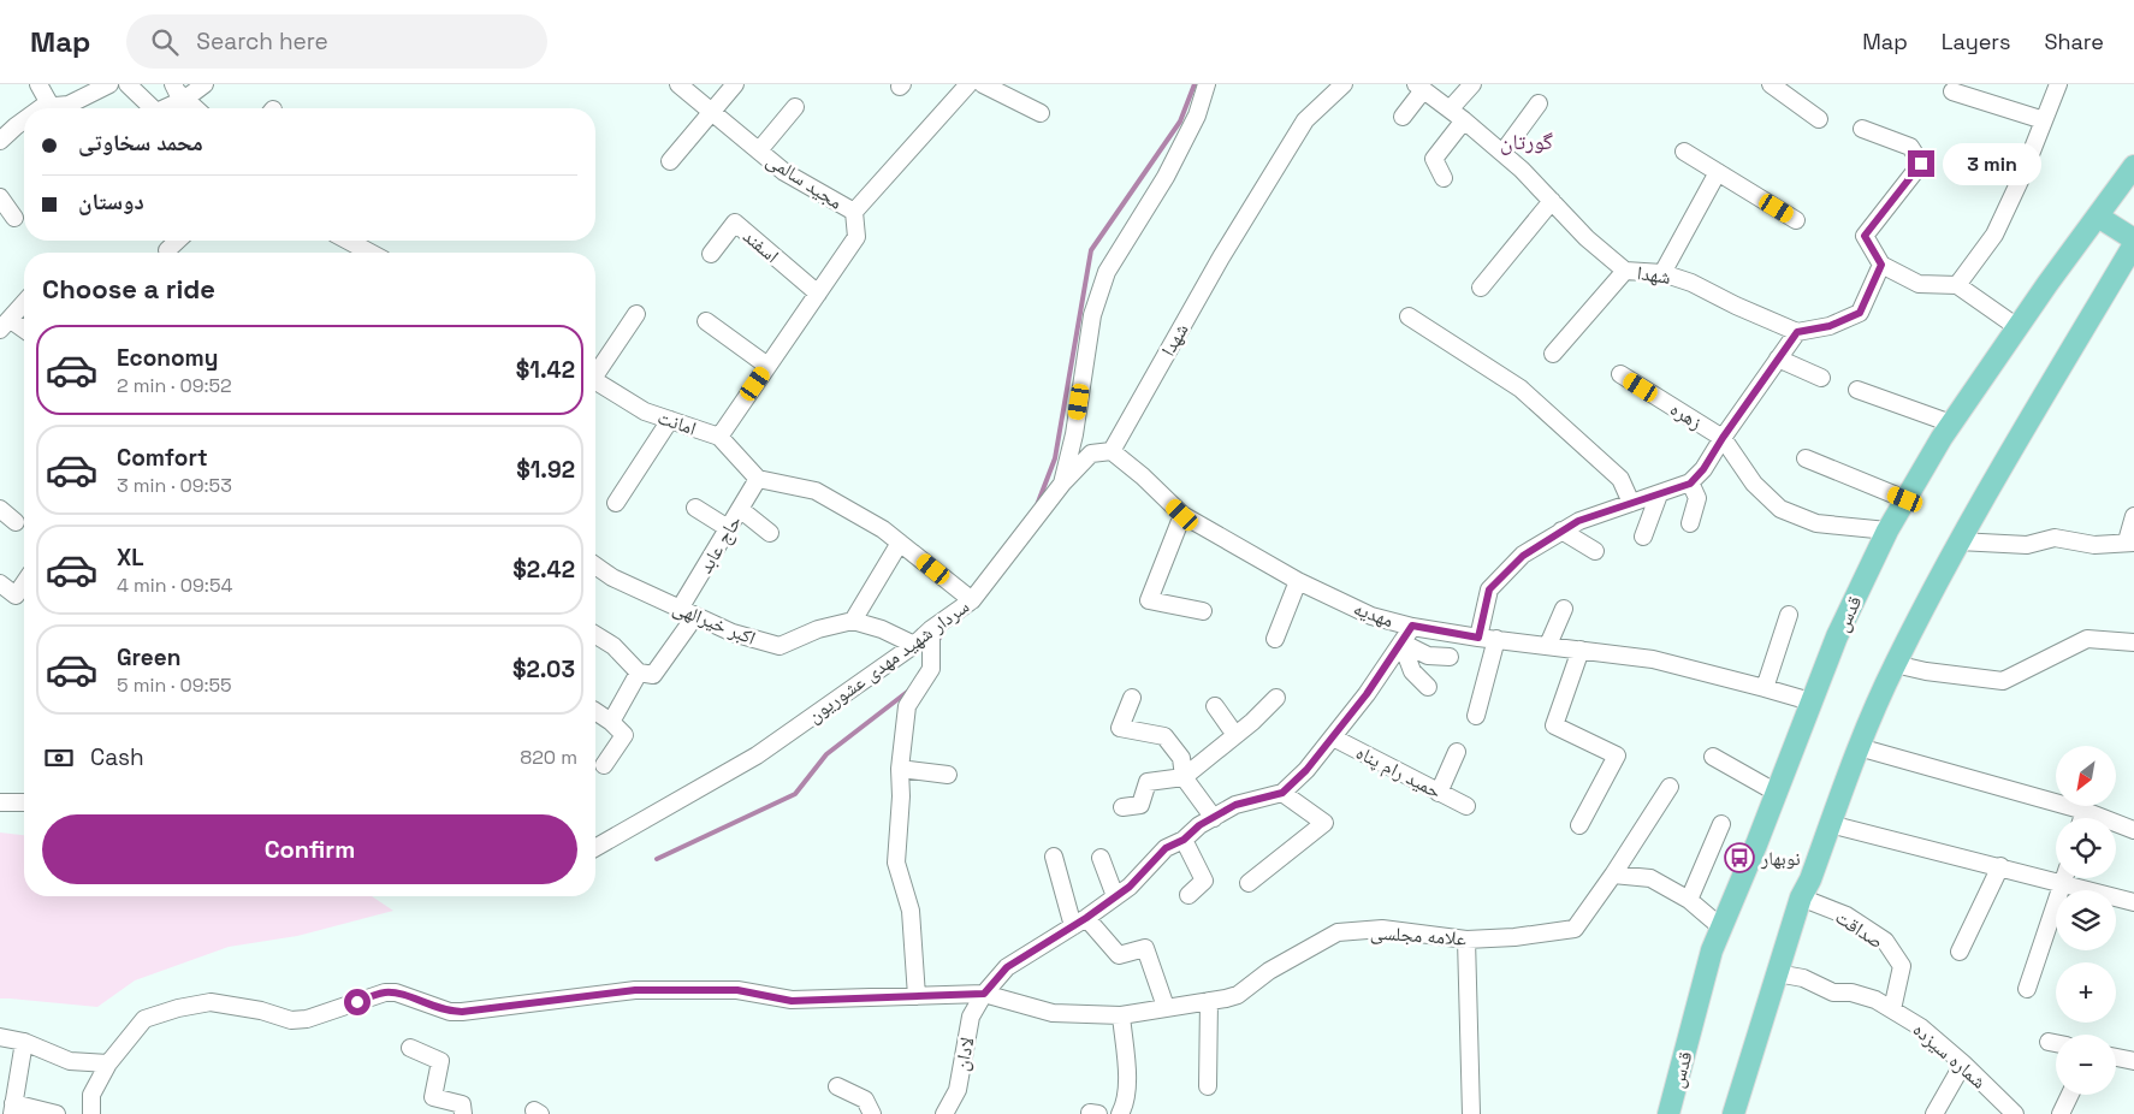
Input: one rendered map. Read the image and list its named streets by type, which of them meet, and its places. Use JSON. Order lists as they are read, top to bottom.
{
  "streets": {
    "main road": ["قدس"],
    "street": [
      "مجید سالمی",
      "اسفند",
      "شهدا",
      "زهره",
      "امانت",
      "حاج عابد",
      "مهدیه",
      "اکبر خیرالهی",
      "سردار شهید مهدی عشوریون",
      "حمید رام پناه",
      "صداقت",
      "علامه مجلسی",
      "لادان",
      "شماره سیزده"
    ]
  },
  "crossings": [
    ["شهدا", "مهدیه"],
    ["امانت", "حاج عابد"],
    ["حاج عابد", "اکبر خیرالهی"],
    ["مهدیه", "قدس"],
    ["اکبر خیرالهی", "سردار شهید مهدی عشوریون"],
    ["صداقت", "شماره سیزده"],
    ["علامه مجلسی", "لادان"]
  ],
  "districts": ["گورتان"],
  "places": {
    "bus stop": ["نوبهار"]
  },
  "north": "bottom left",
  "page": {
    "header": "Map",
    "search": "Search here",
    "nav": ["Map", "Layers", "Share"],
    "banner": ["محمد سخاوتی", "دوستان"],
    "bubble": "3 min",
    "heading": "Choose a ride",
    "list": [
      {
        "name": "Economy",
        "note": "2 min · 09:52",
        "value": "$1.42"
      },
      {
        "name": "Comfort",
        "note": "3 min · 09:53",
        "value": "$1.92"
      },
      {
        "name": "XL",
        "note": "4 min · 09:54",
        "value": "$2.42"
      },
      {
        "name": "Green",
        "note": "5 min · 09:55",
        "value": "$2.03"
      }
    ],
    "pay": ["Cash", "820 m"],
    "map_buttons": ["+", "−"],
    "buttons": "Confirm"
  }
}
